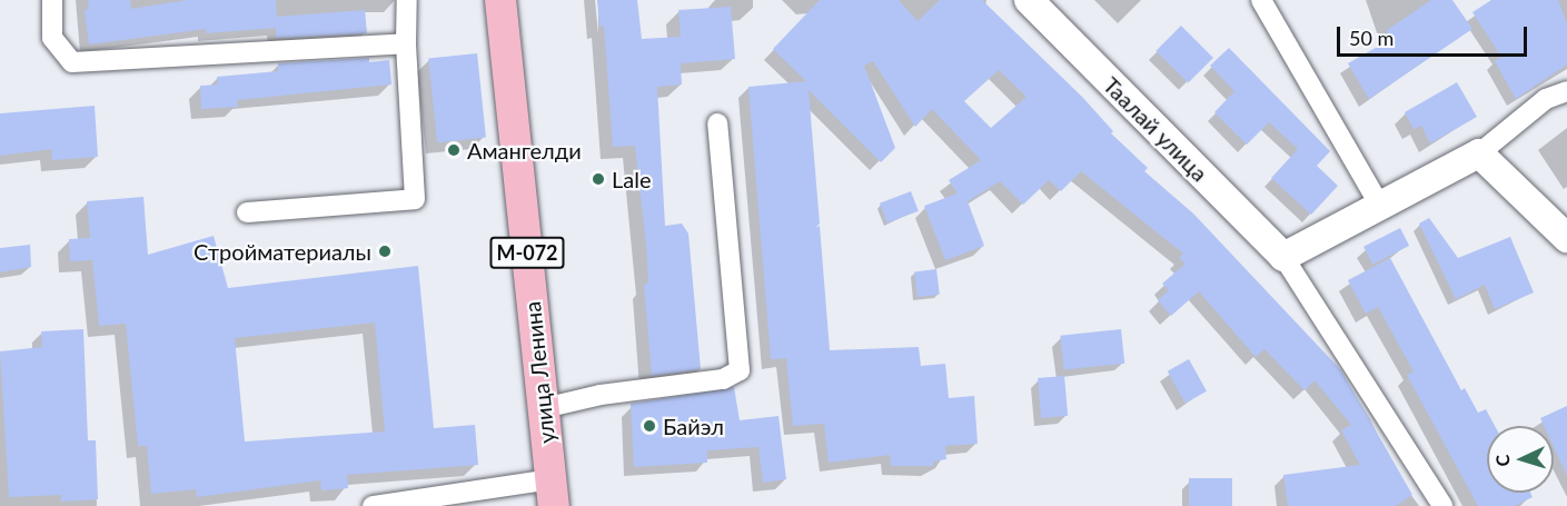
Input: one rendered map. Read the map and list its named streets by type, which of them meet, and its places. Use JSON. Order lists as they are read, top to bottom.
{
  "streets": {
    "main road": ["М-072", "улица Ленина"],
    "street": ["Таалай улица"]
  },
  "places": [
    "Амангелди",
    "Lale",
    "Стройматериалы",
    "Байэл"
  ],
  "scale_bar": "50 m",
  "north": "left"
}
